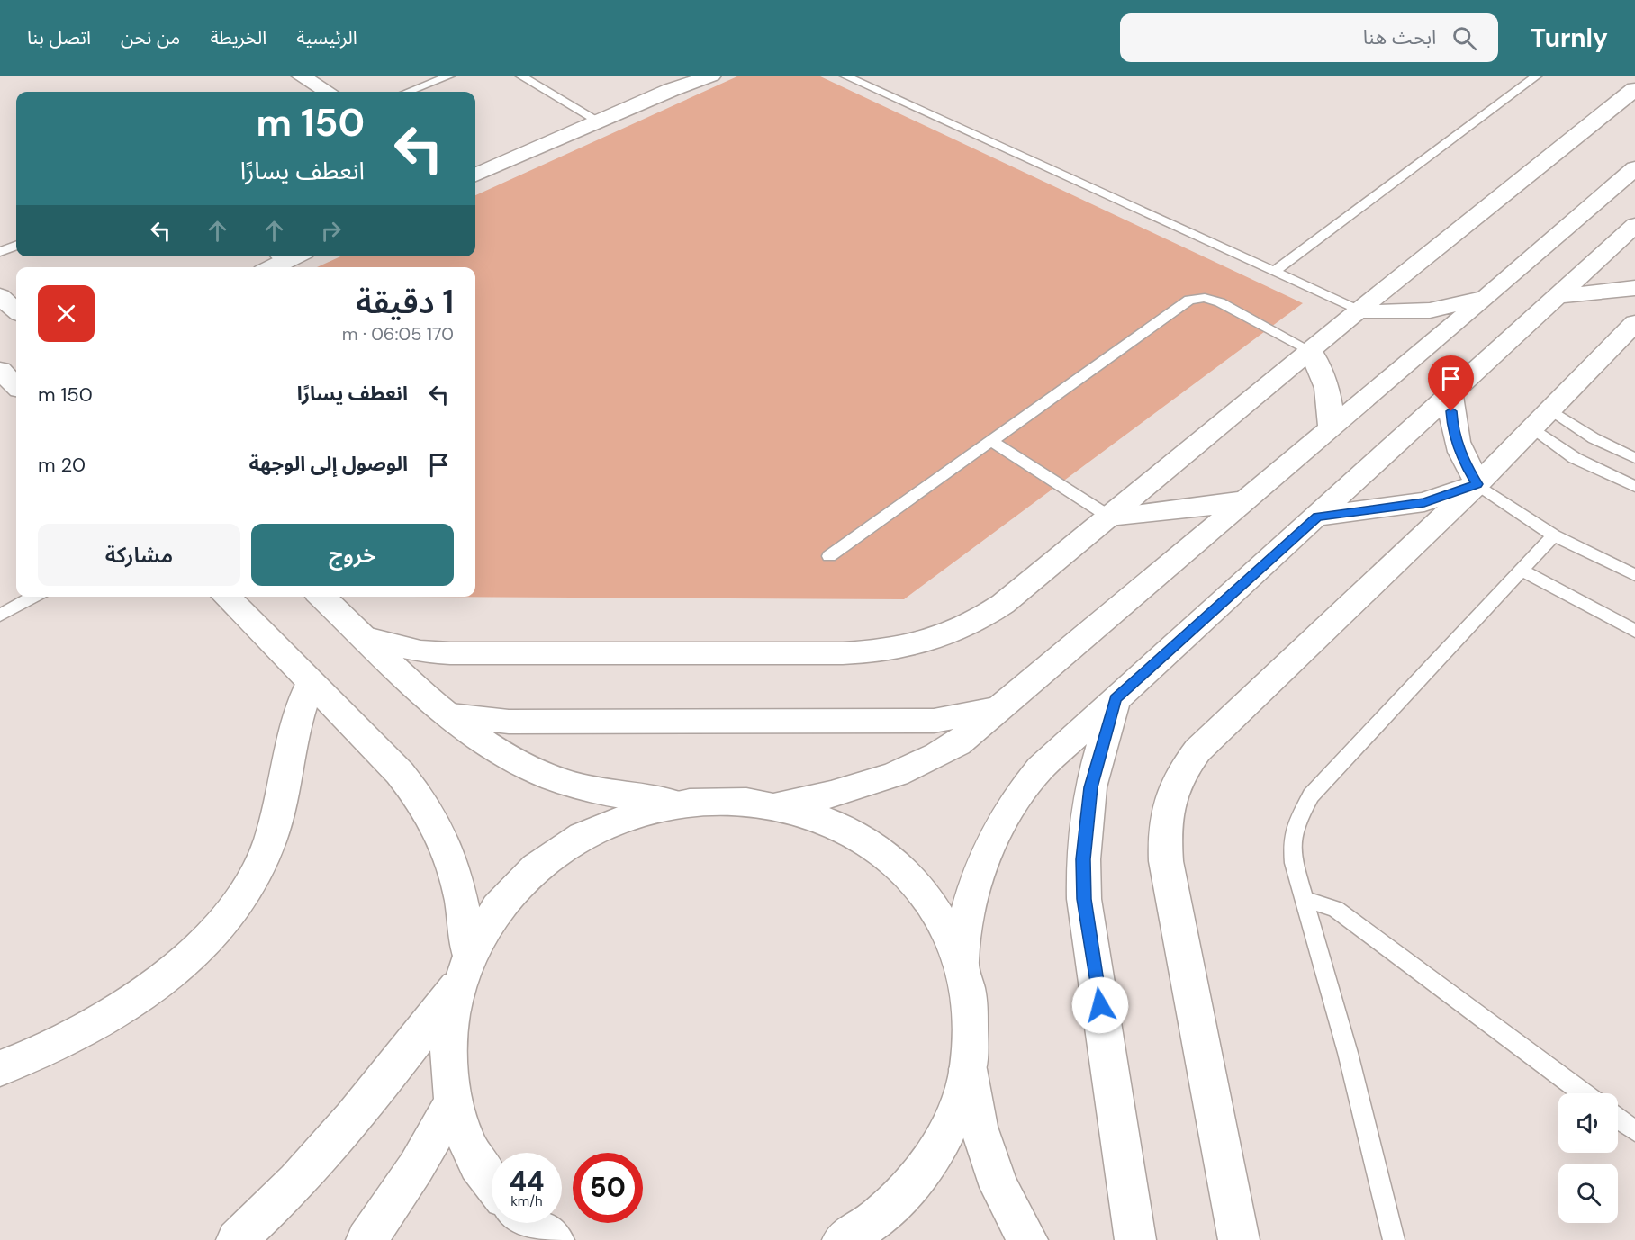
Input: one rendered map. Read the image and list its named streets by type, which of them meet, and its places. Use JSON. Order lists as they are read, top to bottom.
{
  "page": {
    "header": "Turnly",
    "search": "ابحث هنا",
    "nav": [
      "الرئيسية",
      "الخريطة",
      "من نحن",
      "اتصل بنا"
    ],
    "turn": ["150 m", "انعطف يسارًا"],
    "heading": ["1 دقيقة", "170 m · 06:05"],
    "list": [
      {
        "name": "انعطف يسارًا",
        "value": "150 m"
      },
      {
        "name": "الوصول إلى الوجهة",
        "value": "20 m"
      }
    ],
    "buttons": ["خروج", "مشاركة"],
    "speed": "44 km/h",
    "limit": "50"
  }
}
